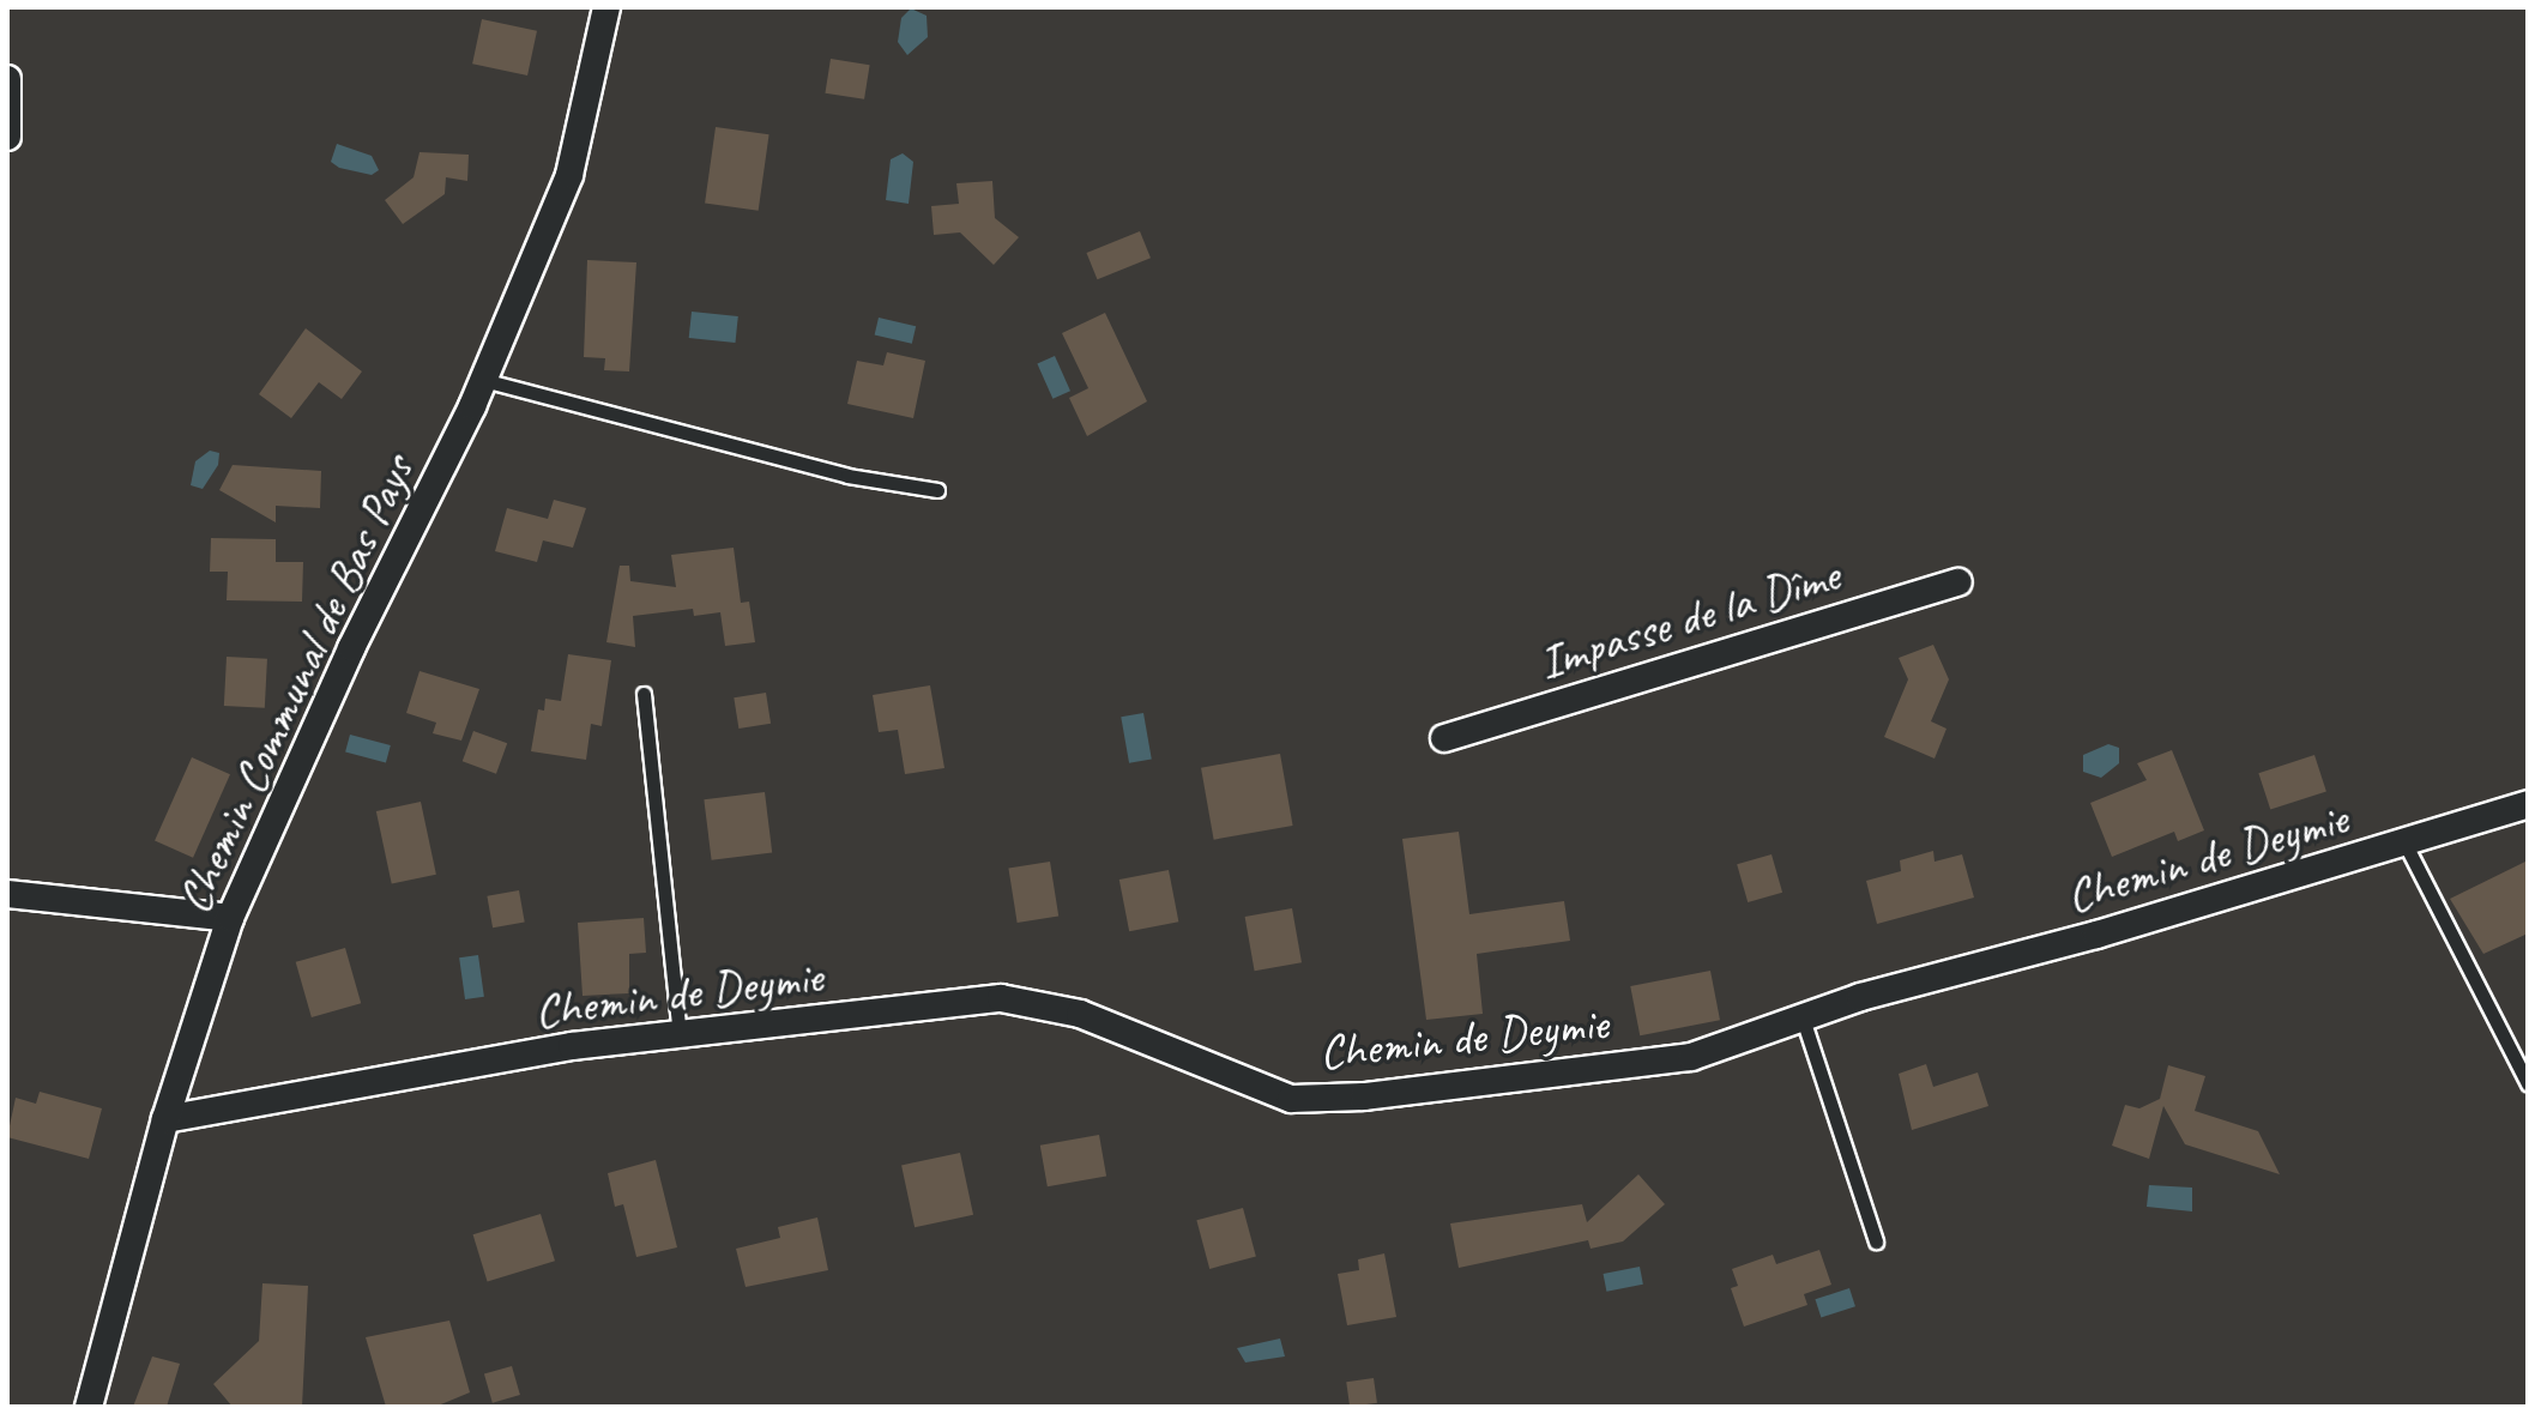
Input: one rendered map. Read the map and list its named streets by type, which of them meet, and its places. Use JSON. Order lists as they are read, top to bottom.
{
  "streets": {
    "street": ["Impasse de la Dîme", "Chemin Communal de Bas Pays", "Chemin de Deymie"]
  },
  "crossings": [
    ["Chemin Communal de Bas Pays", "Chemin de Deymie"]
  ]
}
